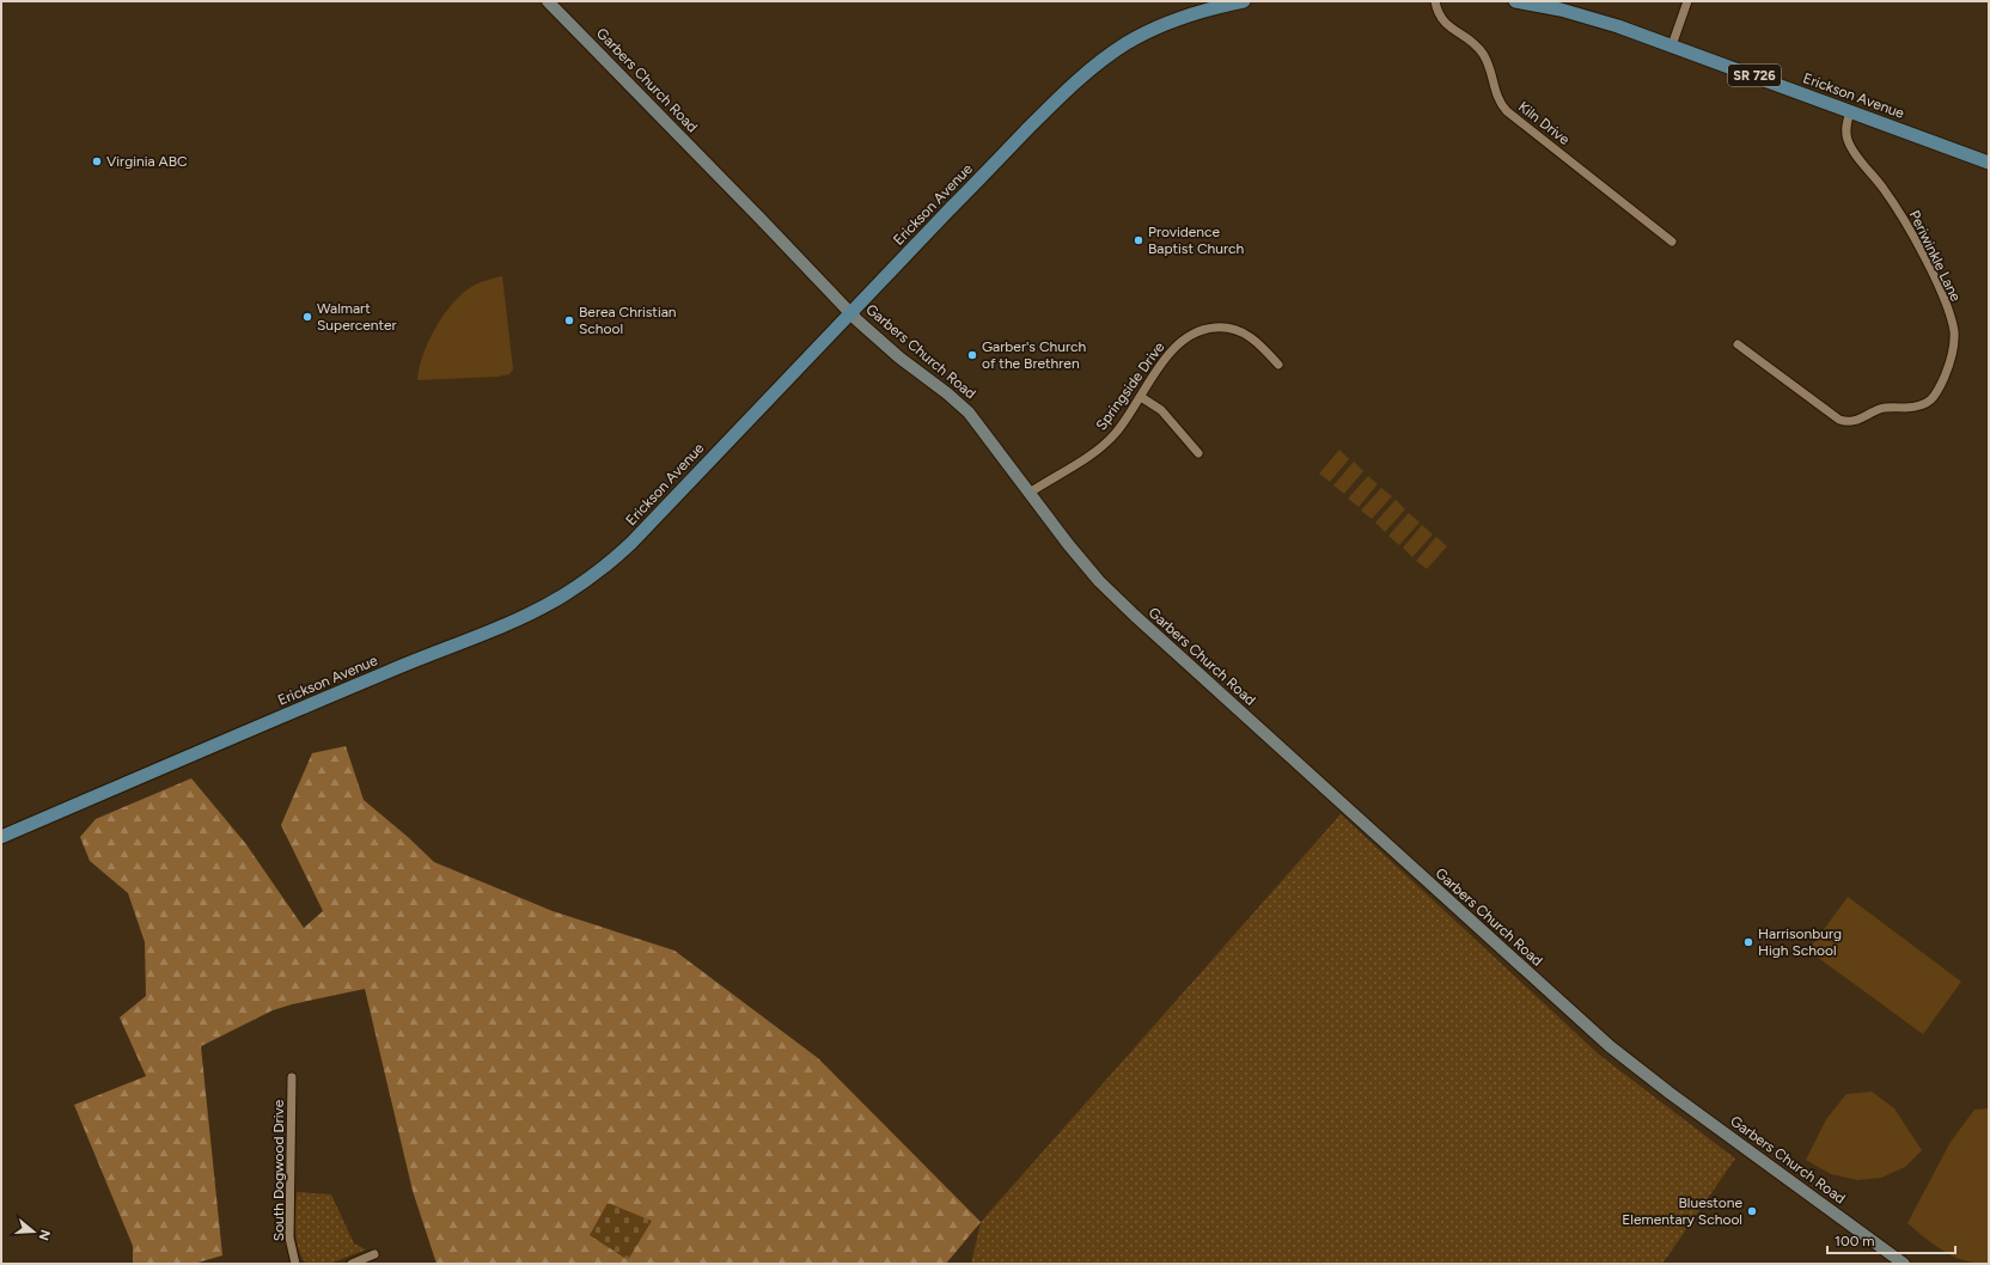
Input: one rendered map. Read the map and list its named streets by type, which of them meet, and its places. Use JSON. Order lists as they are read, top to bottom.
{
  "streets": {
    "main road": ["SR 726", "Erickson Avenue"],
    "street": [
      "Garbers Church Road",
      "Kiln Drive",
      "Periwinkle Lane",
      "Springside Drive",
      "South Dogwood Drive"
    ]
  },
  "crossings": [
    ["Garbers Church Road", "Erickson Avenue"],
    ["Garbers Church Road", "Springside Drive"],
    ["Erickson Avenue", "Periwinkle Lane"]
  ],
  "places": [
    "Virginia ABC",
    "Providence Baptist Church",
    "Walmart Supercenter",
    "Berea Christian School",
    "Garber's Church of the Brethren",
    "Harrisonburg High School",
    "Bluestone Elementary School"
  ],
  "scale_bar": "100 m",
  "north": "right"
}
